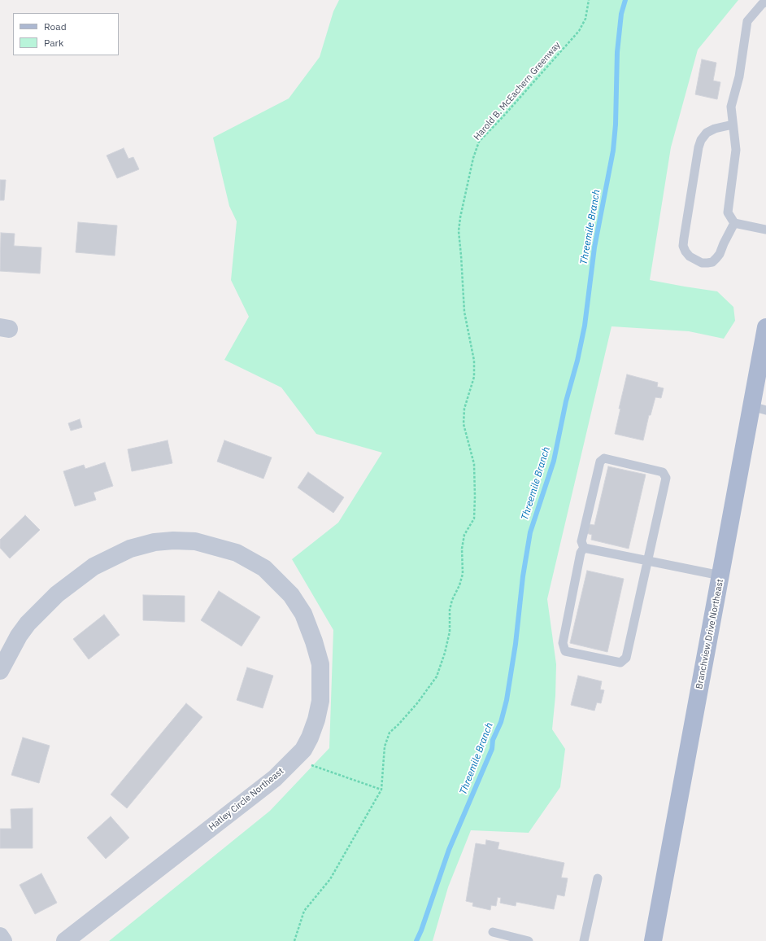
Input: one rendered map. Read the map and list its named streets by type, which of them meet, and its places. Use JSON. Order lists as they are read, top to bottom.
{
  "streets": {
    "main road": ["Branchview Drive Northeast"],
    "street": ["Hatley Circle Northeast"],
    "path": ["Harold B. McEachern Greenway"]
  },
  "water": ["Threemile Branch"],
  "legend": ["Road", "Park"]
}
